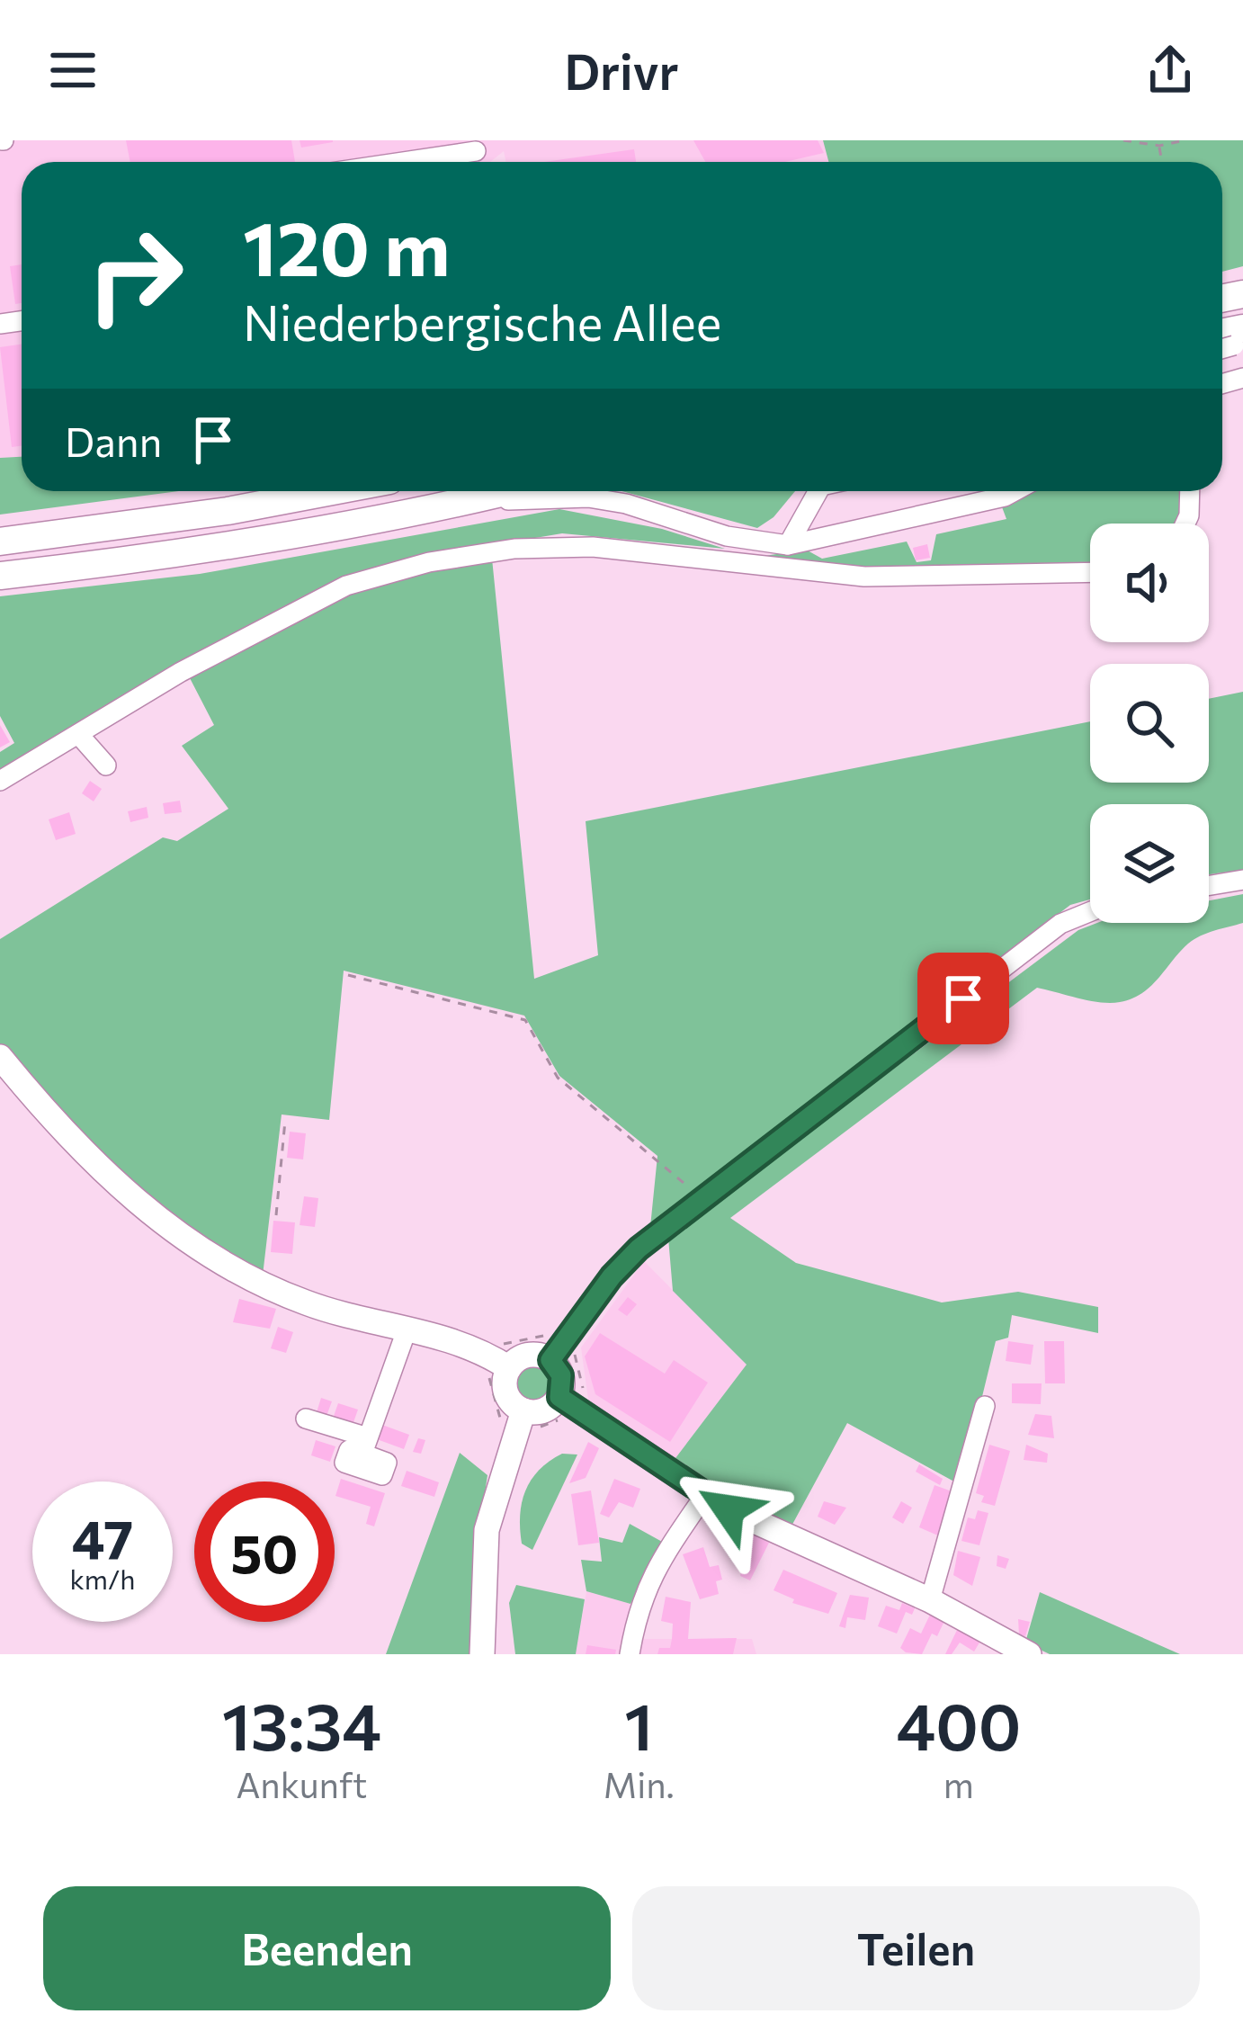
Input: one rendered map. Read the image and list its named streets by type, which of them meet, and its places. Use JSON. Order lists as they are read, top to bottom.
{
  "page": {
    "header": "Drivr",
    "turn": ["120 m", "Niederbergische Allee"],
    "then": "Dann",
    "speed": "47 km/h",
    "limit": "50",
    "eta": [
      "13:34",
      "Ankunft",
      "1",
      "Min.",
      "400",
      "m"
    ],
    "buttons": ["Beenden", "Teilen"]
  }
}
